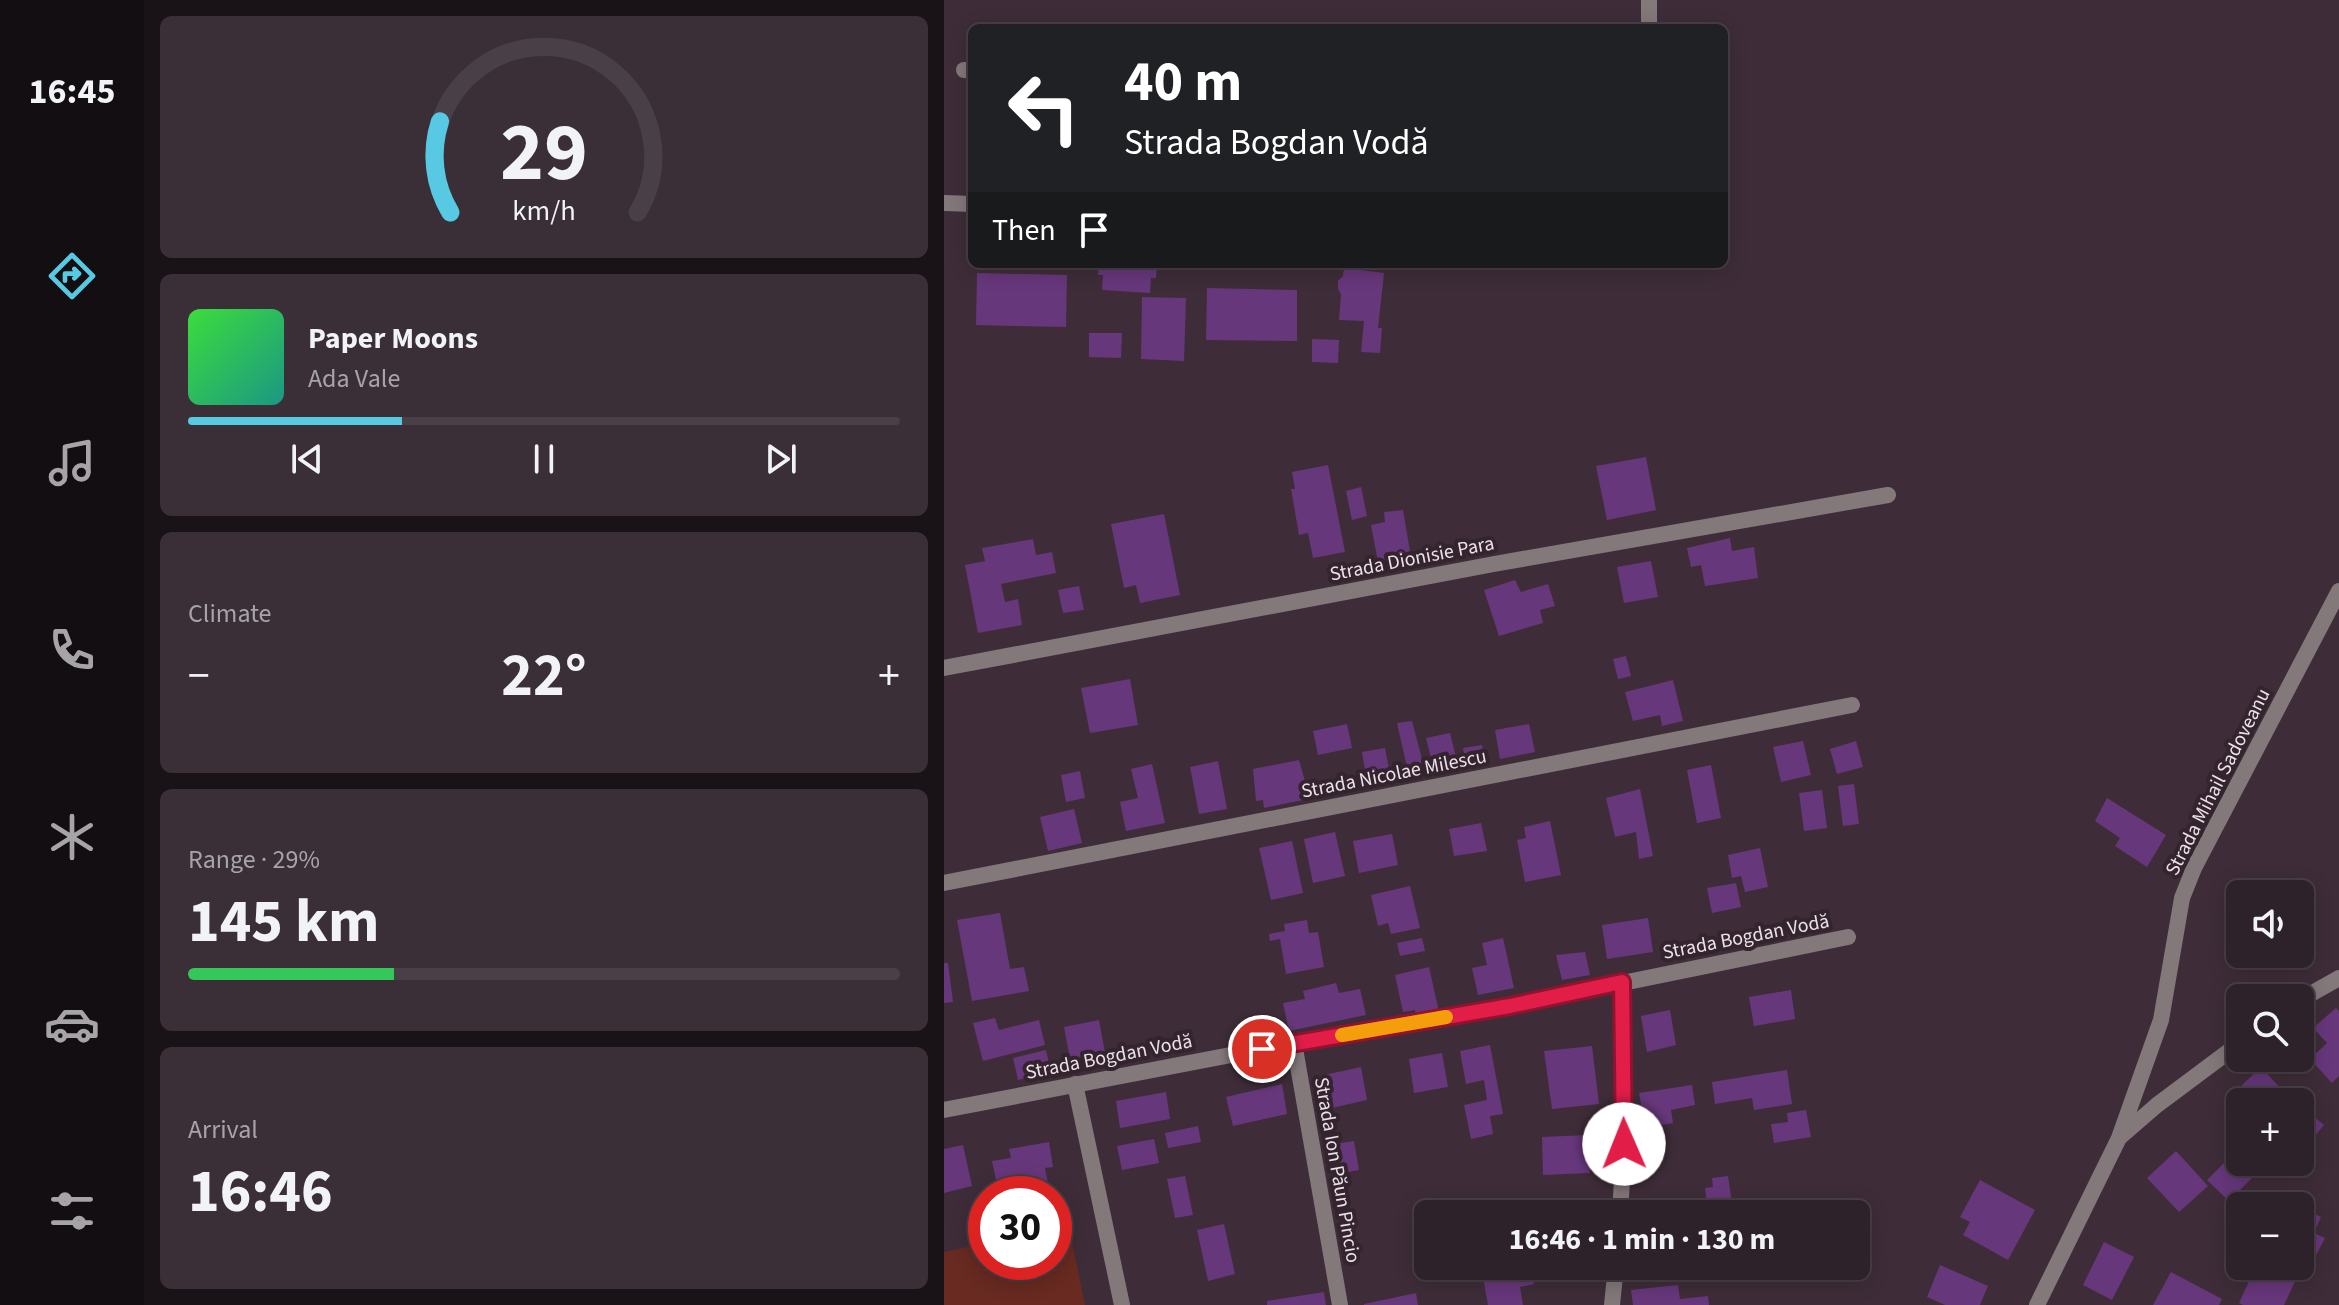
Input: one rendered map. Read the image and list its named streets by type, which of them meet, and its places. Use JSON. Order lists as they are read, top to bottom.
{
  "streets": {
    "street": [
      "Strada Dionisie Para",
      "Strada Nicolae Milescu",
      "Strada Mihail Sadoveanu",
      "Strada Bogdan Vodă",
      "Strada Ion Păun Pincio"
    ]
  },
  "crossings": [
    ["Strada Bogdan Vodă", "Strada Ion Păun Pincio"]
  ],
  "page": {
    "tabs": "16:45",
    "turn": ["40 m", "Strada Bogdan Vodă"],
    "then": "Then",
    "song": ["Paper Moons", "Ada Vale"],
    "tile": [
      "Climate",
      ["Range · 29%", "145 km"],
      ["Arrival", "16:46"]
    ],
    "heat": ["−", "22°", "+"],
    "map_buttons": ["+", "−"],
    "limit": "30",
    "trip": "16:46 · 1 min · 130 m",
    "gauge": ["29", "km/h"]
  }
}
